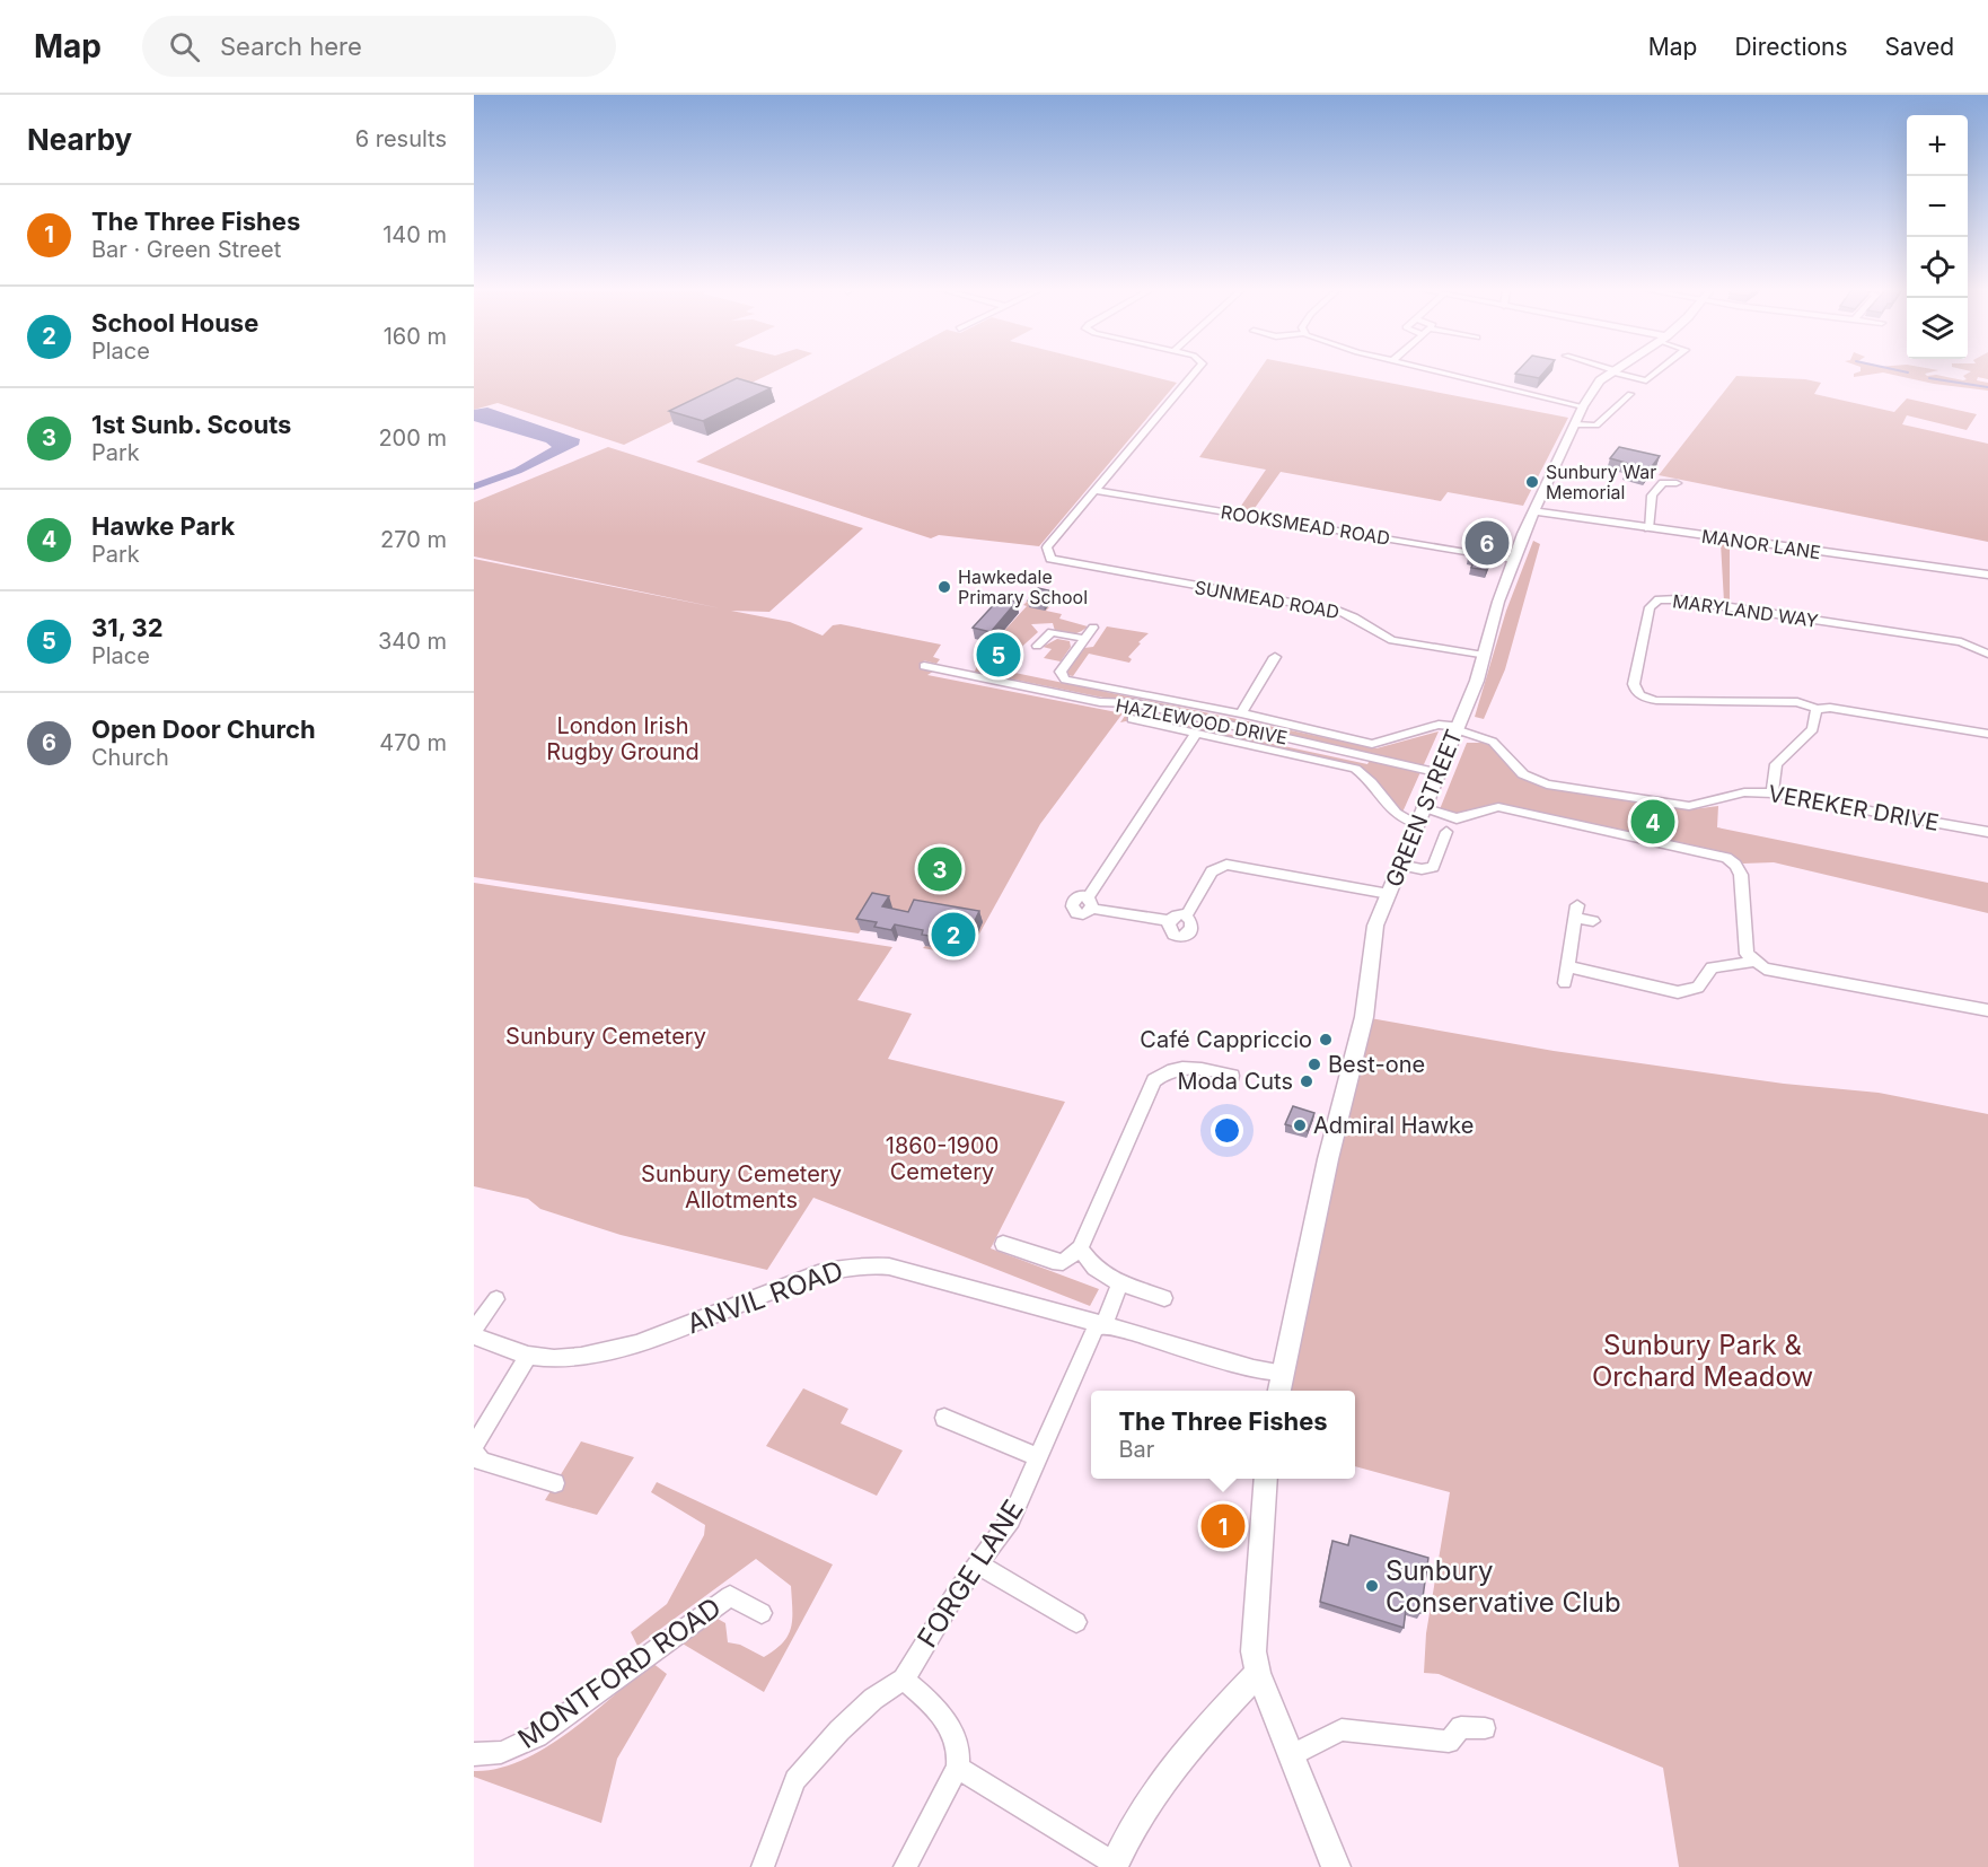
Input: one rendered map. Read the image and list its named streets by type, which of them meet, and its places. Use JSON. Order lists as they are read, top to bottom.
{
  "streets": {
    "street": [
      "ROOKSMEAD ROAD",
      "MANOR LANE",
      "SUNMEAD ROAD",
      "MARYLAND WAY",
      "HAZLEWOOD DRIVE",
      "GREEN STREET",
      "VEREKER DRIVE",
      "ANVIL ROAD",
      "FORGE LANE",
      "MONTFORD ROAD"
    ]
  },
  "crossings": [
    ["ROOKSMEAD ROAD", "SUNMEAD ROAD"],
    ["ROOKSMEAD ROAD", "GREEN STREET"],
    ["MANOR LANE", "GREEN STREET"],
    ["SUNMEAD ROAD", "GREEN STREET"],
    ["HAZLEWOOD DRIVE", "GREEN STREET"],
    ["GREEN STREET", "VEREKER DRIVE"],
    ["ANVIL ROAD", "FORGE LANE"]
  ],
  "parks": [
    "London Irish Rugby Ground",
    "Sunbury Cemetery",
    "1860-1900 Cemetery",
    "Sunbury Cemetery Allotments",
    "Sunbury Park & Orchard Meadow"
  ],
  "places": [
    "Sunbury War Memorial",
    "Hawkedale Primary School",
    "Café Cappriccio",
    "Best-one",
    "Moda Cuts",
    "Admiral Hawke",
    "Sunbury Conservative Club"
  ],
  "page": {
    "header": "Map",
    "search": "Search here",
    "nav": ["Map", "Directions", "Saved"],
    "heading": ["Nearby", "6 results"],
    "map_buttons": ["+", "−"],
    "list": [
      {
        "mark": "1",
        "name": "The Three Fishes",
        "note": "Bar · Green Street",
        "value": "140 m"
      },
      {
        "mark": "2",
        "name": "School House",
        "note": "Place",
        "value": "160 m"
      },
      {
        "mark": "3",
        "name": "1st Sunb. Scouts",
        "note": "Park",
        "value": "200 m"
      },
      {
        "mark": "4",
        "name": "Hawke Park",
        "note": "Park",
        "value": "270 m"
      },
      {
        "mark": "5",
        "name": "31, 32",
        "note": "Place",
        "value": "340 m"
      },
      {
        "mark": "6",
        "name": "Open Door Church",
        "note": "Church",
        "value": "470 m"
      }
    ],
    "pins": [
      "6",
      "5",
      "4",
      "3",
      "2",
      "1"
    ],
    "popup": ["The Three Fishes", "Bar"]
  }
}
